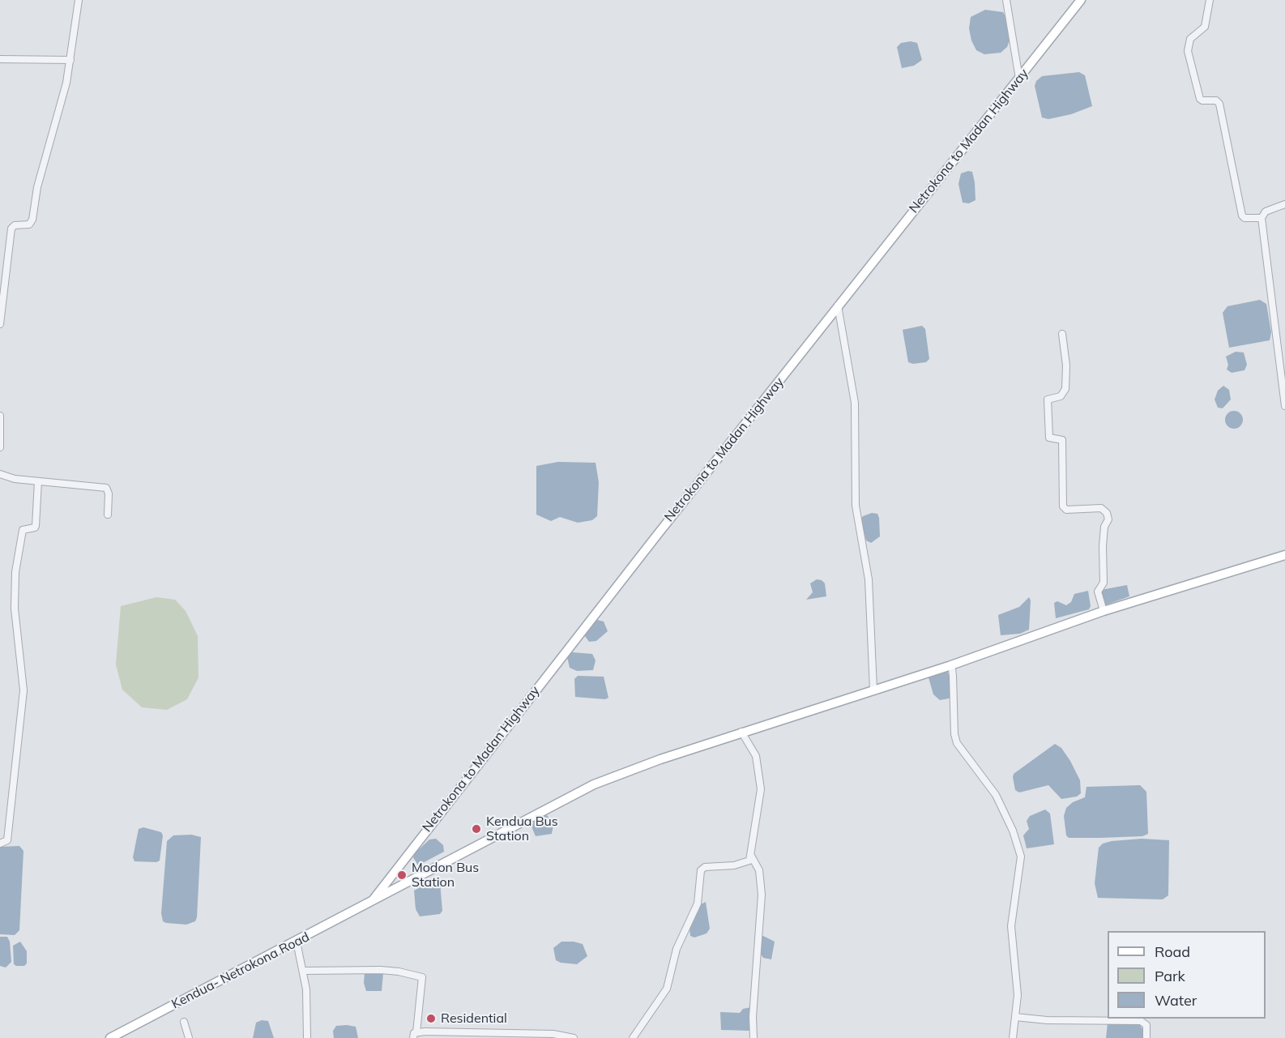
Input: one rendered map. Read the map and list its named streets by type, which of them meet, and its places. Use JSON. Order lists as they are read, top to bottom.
{
  "streets": {
    "main road": ["Netrokona to Madan Highway", "Kendua- Netrokona Road"]
  },
  "crossings": [
    ["Netrokona to Madan Highway", "Kendua- Netrokona Road"]
  ],
  "places": ["Kendua Bus Station", "Modon Bus Station", "Residential"],
  "legend": ["Road", "Park", "Water"]
}
